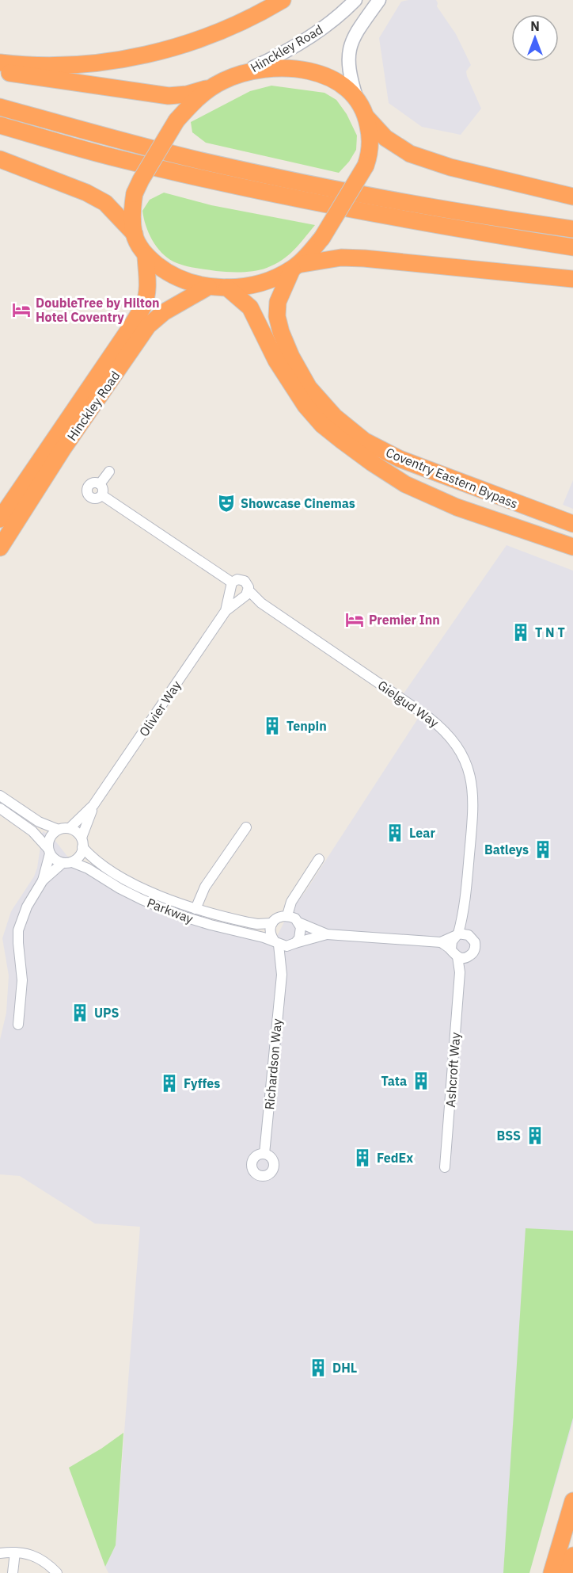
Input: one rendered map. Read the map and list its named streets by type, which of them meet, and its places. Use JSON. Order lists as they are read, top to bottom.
{
  "streets": {
    "highway": ["Hinckley Road", "Coventry Eastern Bypass"],
    "street": [
      "Gielgud Way",
      "Olivier Way",
      "Parkway",
      "Richardson Way",
      "Ashcroft Way"
    ]
  },
  "crossings": [
    ["Gielgud Way", "Olivier Way"],
    ["Gielgud Way", "Ashcroft Way"],
    ["Olivier Way", "Parkway"],
    ["Parkway", "Richardson Way"]
  ],
  "places": {
    "hotel": ["DoubleTree by Hilton Hotel Coventry", "Premier Inn"],
    "theatre": ["Showcase Cinemas"],
    "building": [
      "T N T",
      "Tenpin",
      "Lear",
      "Batleys",
      "UPS",
      "Tata",
      "Fyffes",
      "BSS",
      "FedEx",
      "DHL"
    ]
  },
  "north": "top"
}
